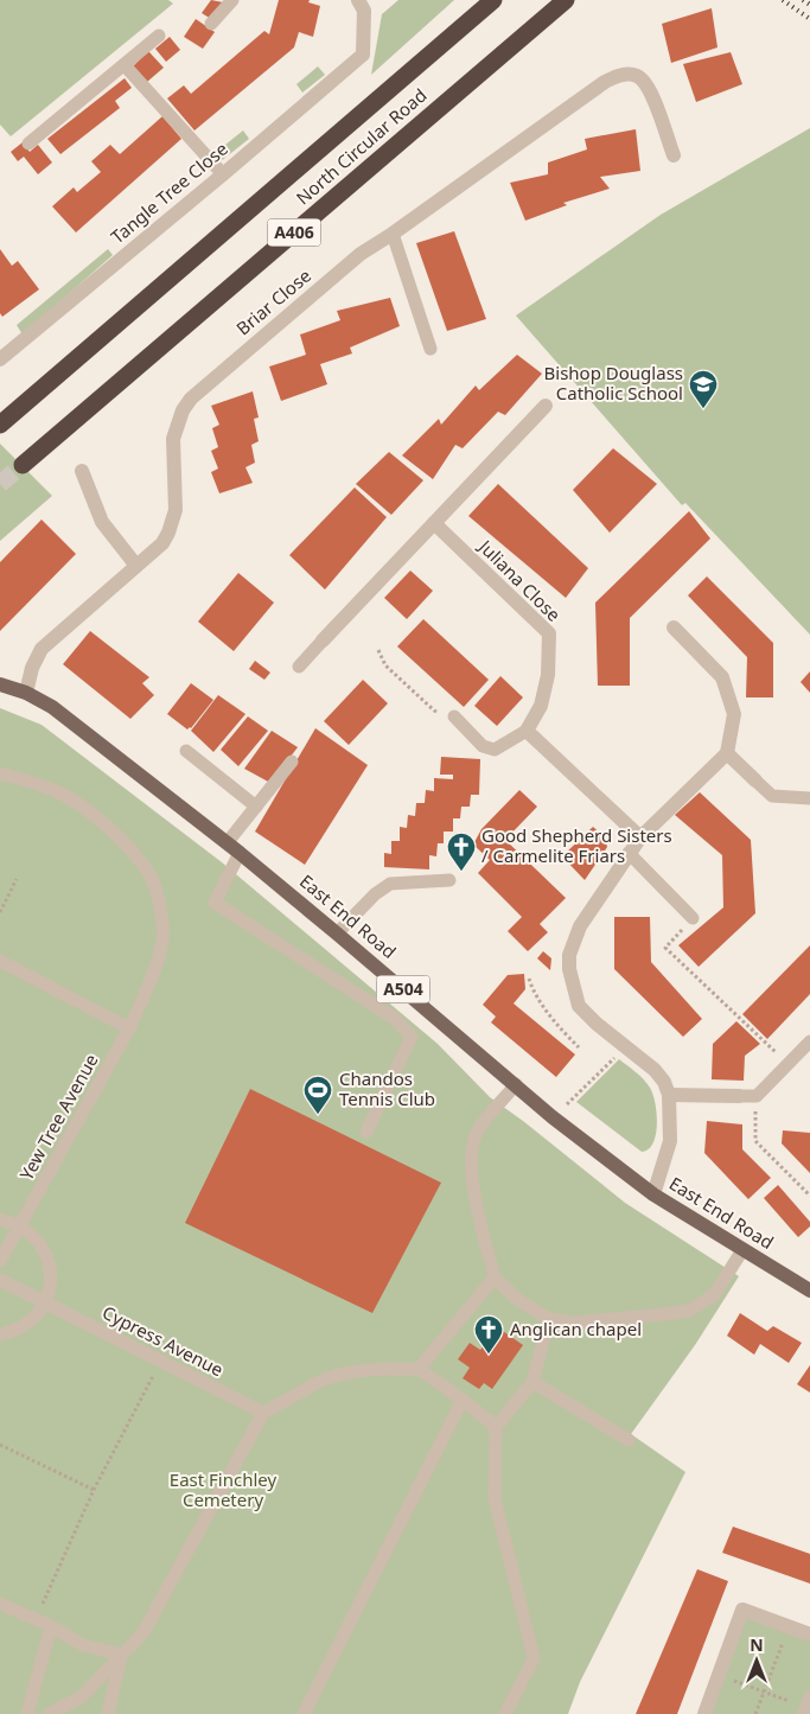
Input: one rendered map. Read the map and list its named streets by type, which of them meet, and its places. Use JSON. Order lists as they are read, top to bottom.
{
  "streets": {
    "highway": ["North Circular Road", "A406"],
    "main road": ["East End Road", "A504"],
    "street": ["Tangle Tree Close", "Briar Close", "Juliana Close"],
    "lane": ["Yew Tree Avenue", "Cypress Avenue"]
  },
  "crossings": [
    ["Briar Close", "East End Road"]
  ],
  "parks": ["East Finchley Cemetery"],
  "places": {
    "school or university": ["Bishop Douglass Catholic School"],
    "church": ["Good Shepherd Sisters / Carmelite Friars", "Anglican chapel"],
    "sports": ["Chandos Tennis Club"]
  },
  "north": "top"
}
